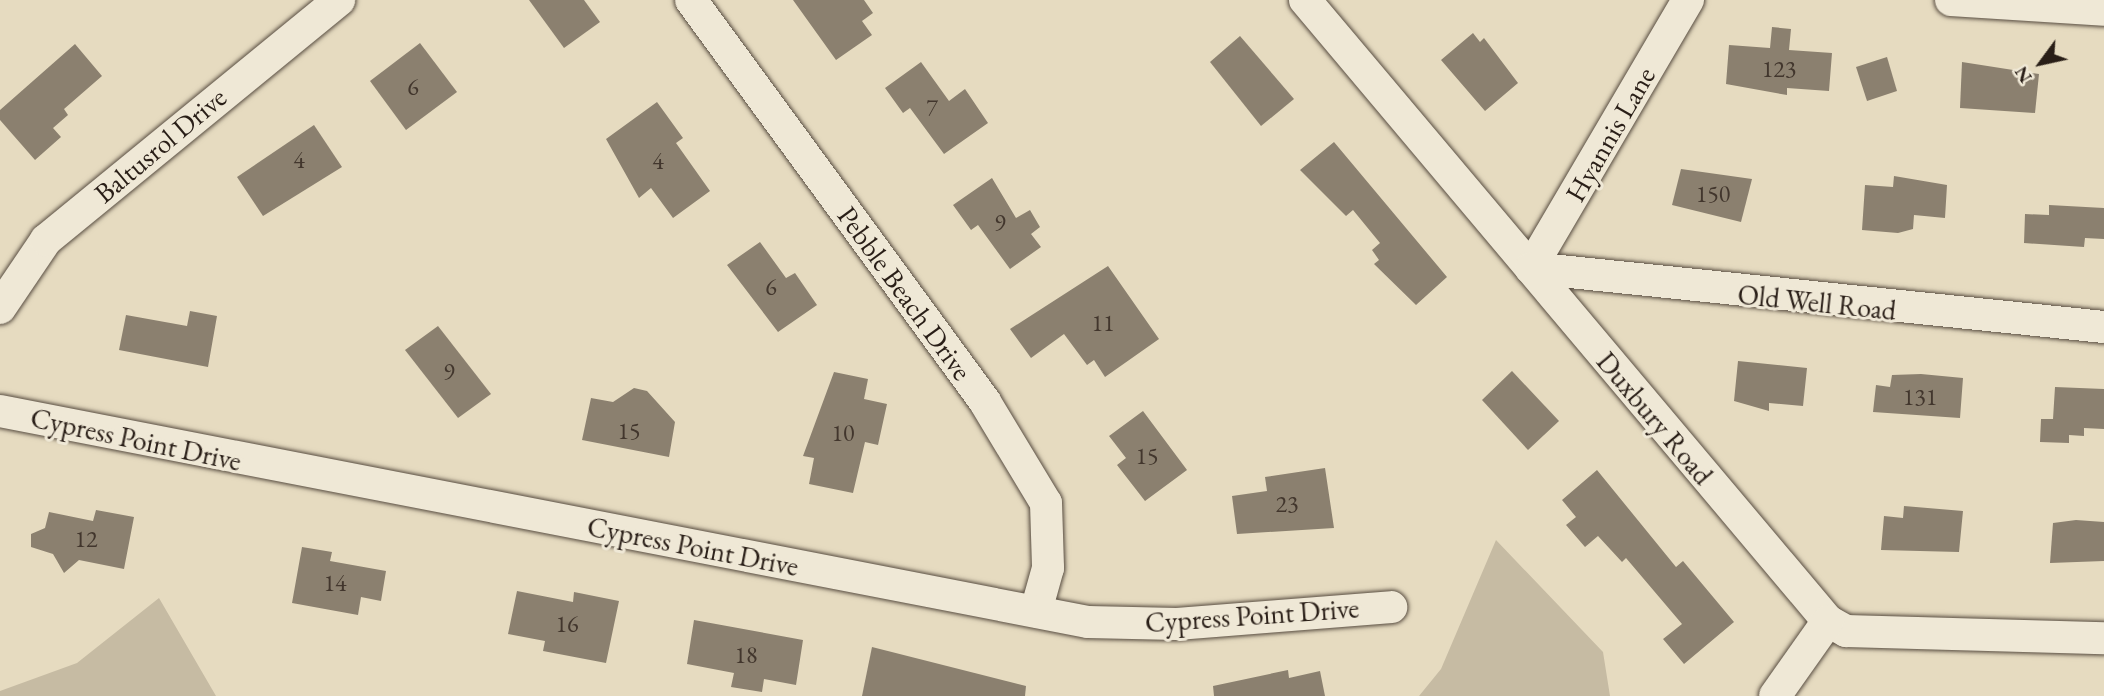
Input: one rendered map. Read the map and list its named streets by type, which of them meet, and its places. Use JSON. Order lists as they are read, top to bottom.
{
  "streets": {
    "street": [
      "Hyannis Lane",
      "Baltusrol Drive",
      "Pebble Beach Drive",
      "Old Well Road",
      "Duxbury Road",
      "Cypress Point Drive"
    ]
  },
  "crossings": [
    ["Hyannis Lane", "Old Well Road"],
    ["Hyannis Lane", "Duxbury Road"],
    ["Pebble Beach Drive", "Cypress Point Drive"],
    ["Old Well Road", "Duxbury Road"]
  ],
  "house_numbers": [
    "123",
    "6",
    "7",
    "4",
    "4",
    "150",
    "9",
    "6",
    "11",
    "9",
    "131",
    "15",
    "10",
    "15",
    "23",
    "12",
    "14",
    "16",
    "18"
  ],
  "north": "bottom left"
}
